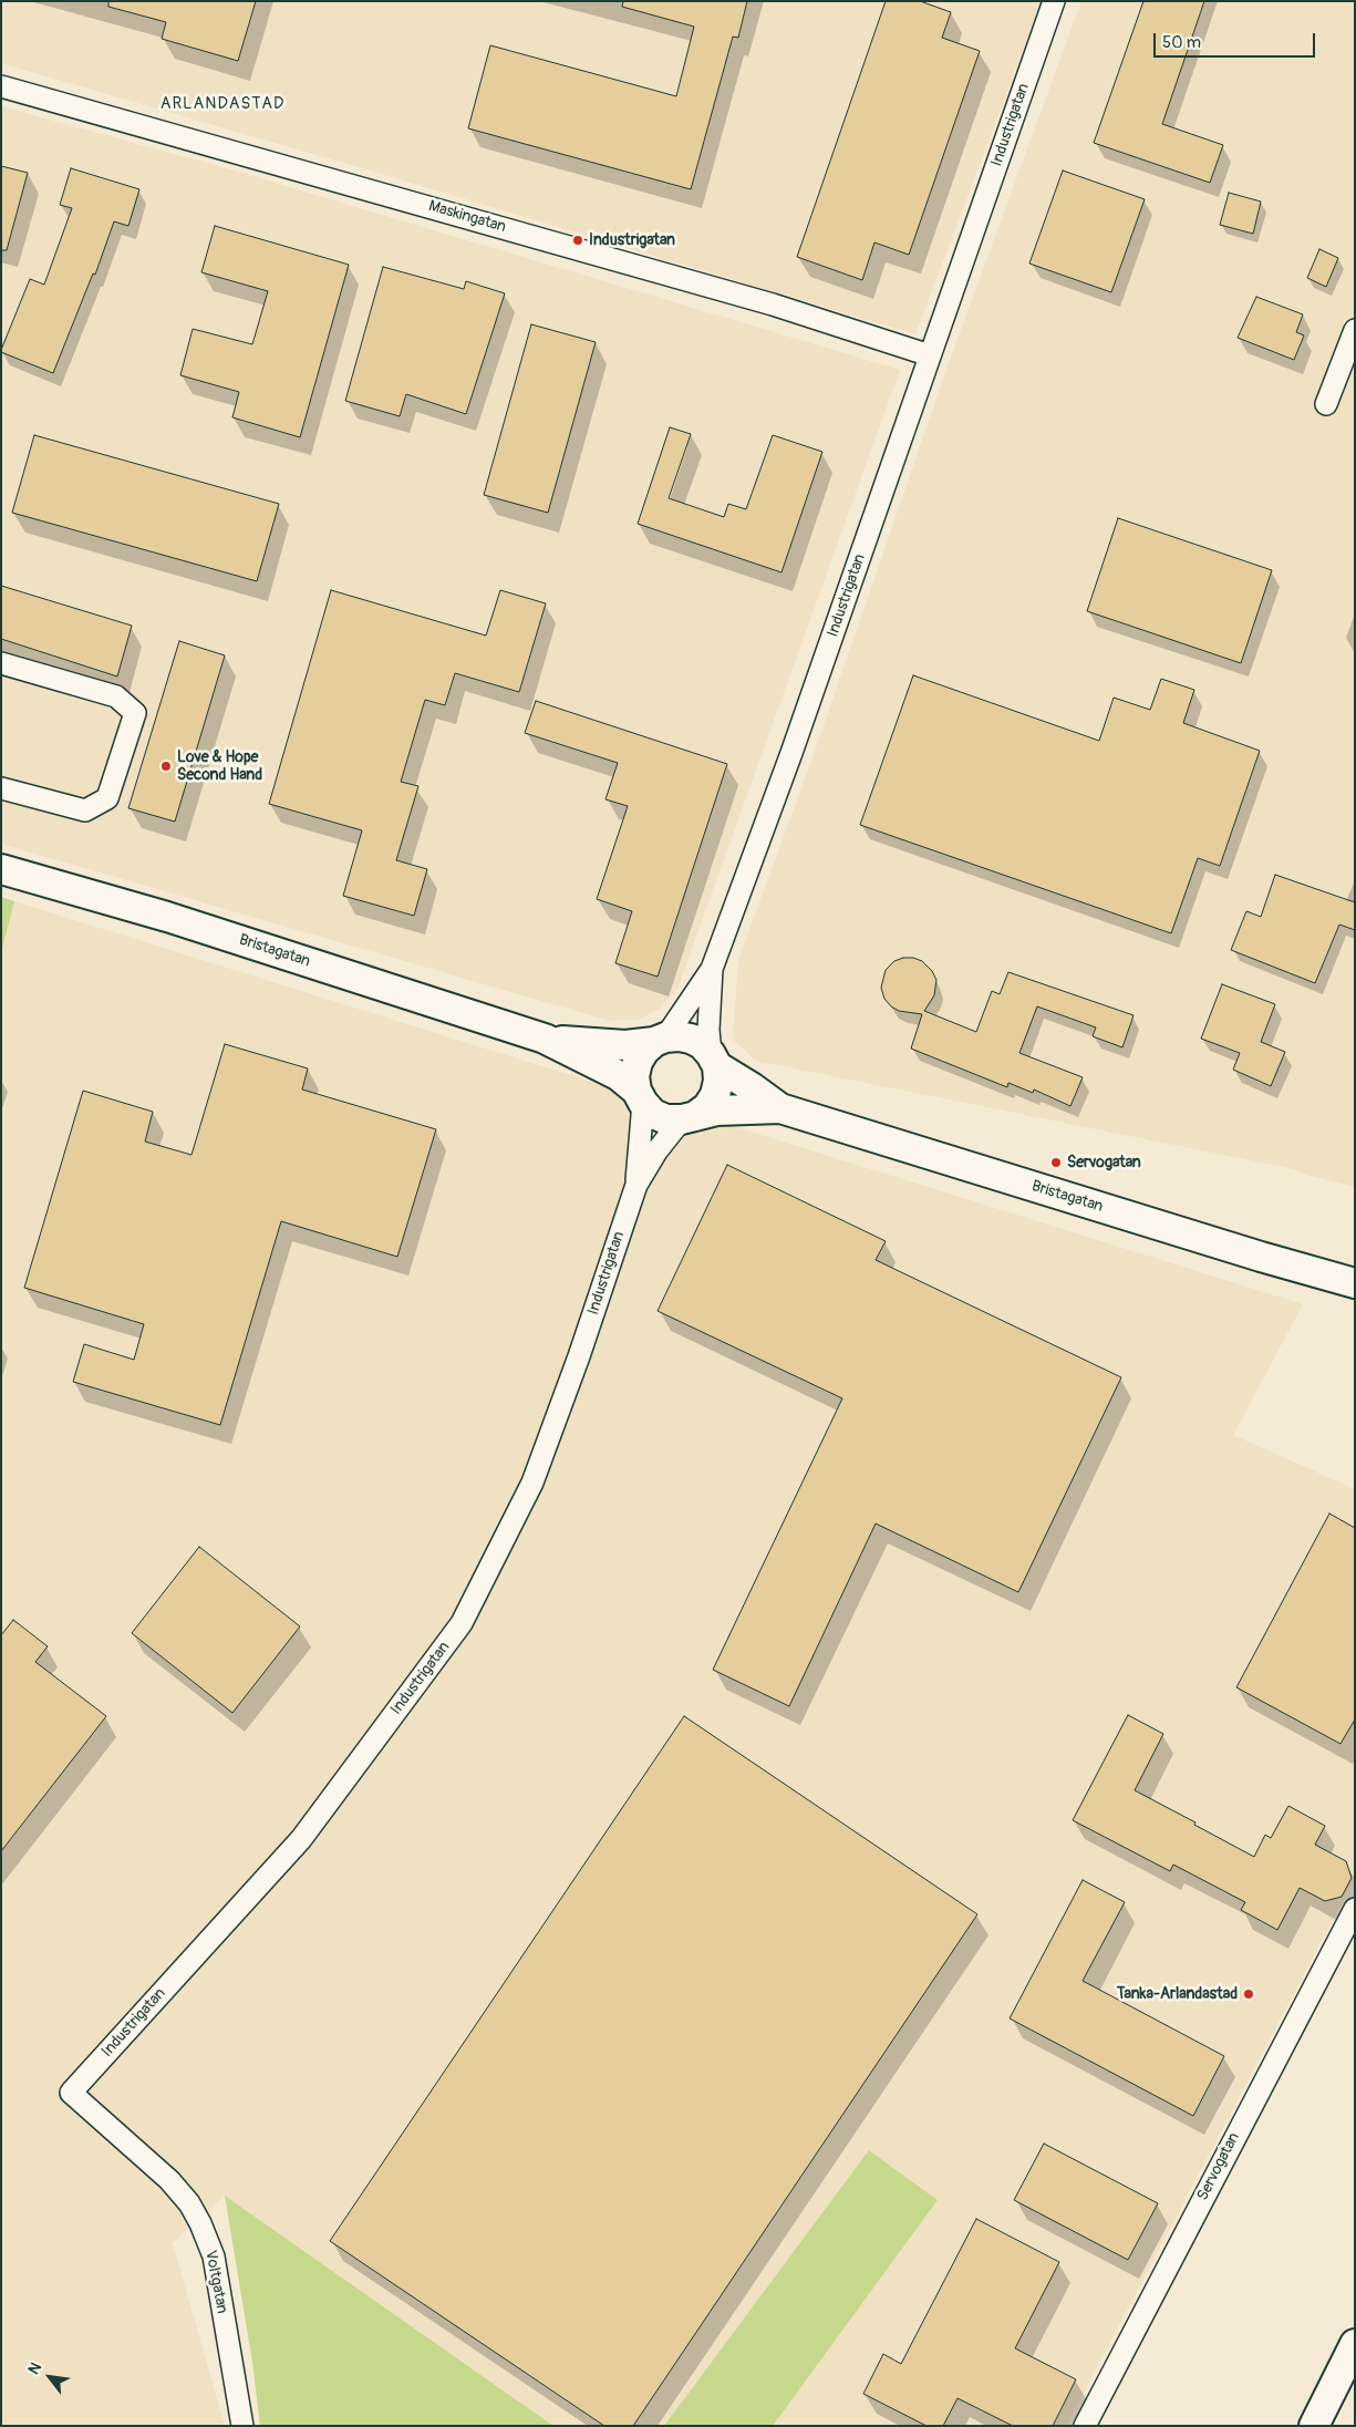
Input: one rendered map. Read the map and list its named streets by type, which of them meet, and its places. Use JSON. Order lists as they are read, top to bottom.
{
  "streets": {
    "street": [
      "Industrigatan",
      "Maskingatan",
      "Bristagatan",
      "Servogatan",
      "Voltgatan"
    ]
  },
  "crossings": [
    ["Industrigatan", "Maskingatan"],
    ["Industrigatan", "Bristagatan"],
    ["Industrigatan", "Voltgatan"]
  ],
  "districts": ["ARLANDASTAD"],
  "places": [
    "Industrigatan",
    "Love & Hope Second Hand",
    "Servogatan",
    "Tanka-Arlandastad"
  ],
  "scale_bar": "50 m",
  "north": "top left"
}
